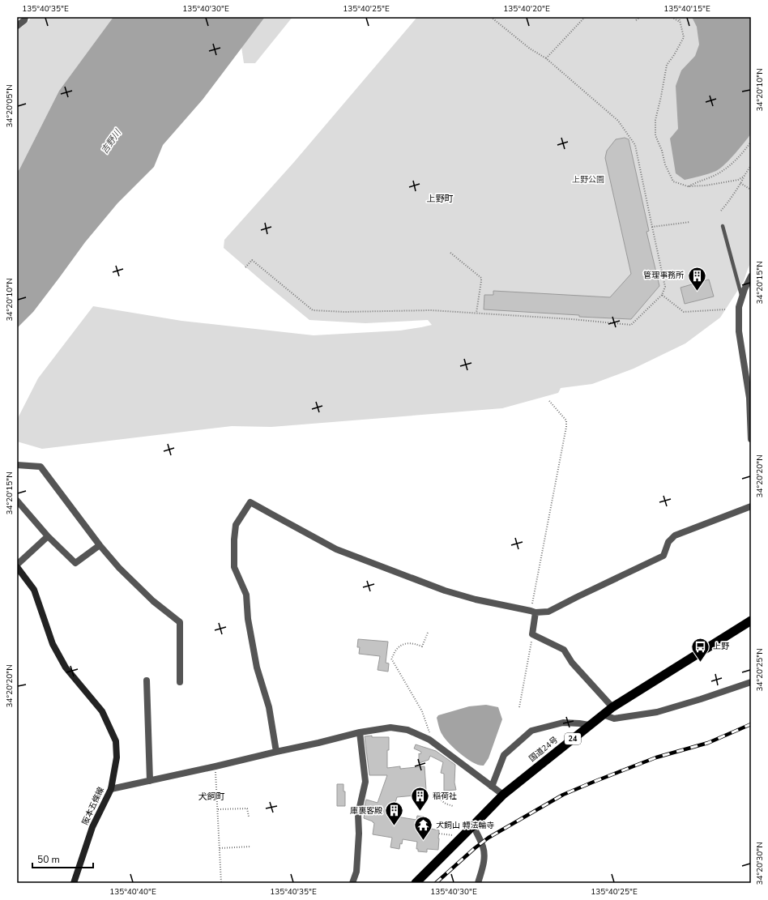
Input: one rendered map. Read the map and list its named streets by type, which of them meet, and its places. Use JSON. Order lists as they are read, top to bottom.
{
  "streets": {
    "highway": ["24", "国道24号"],
    "main road": ["阪本五條線"]
  },
  "districts": ["上野町", "犬飼町"],
  "water": ["吉野川"],
  "parks": ["上野公園"],
  "places": {
    "building": ["管理事務所", "稲荷社", "庫裏客殿"],
    "bus stop": ["上野"],
    "temple": ["犬飼山 轉法輪寺"]
  },
  "scale_bar": "50 m",
  "coordinates": [
    "135°40'35\"E",
    "135°40'30\"E",
    "135°40'25\"E",
    "135°40'20\"E",
    "135°40'15\"E",
    "34°20'10\"N",
    "34°20'05\"N",
    "34°20'15\"N",
    "34°20'20\"N",
    "34°20'25\"N",
    "34°20'30\"N",
    "135°40'40\"E"
  ]
}
